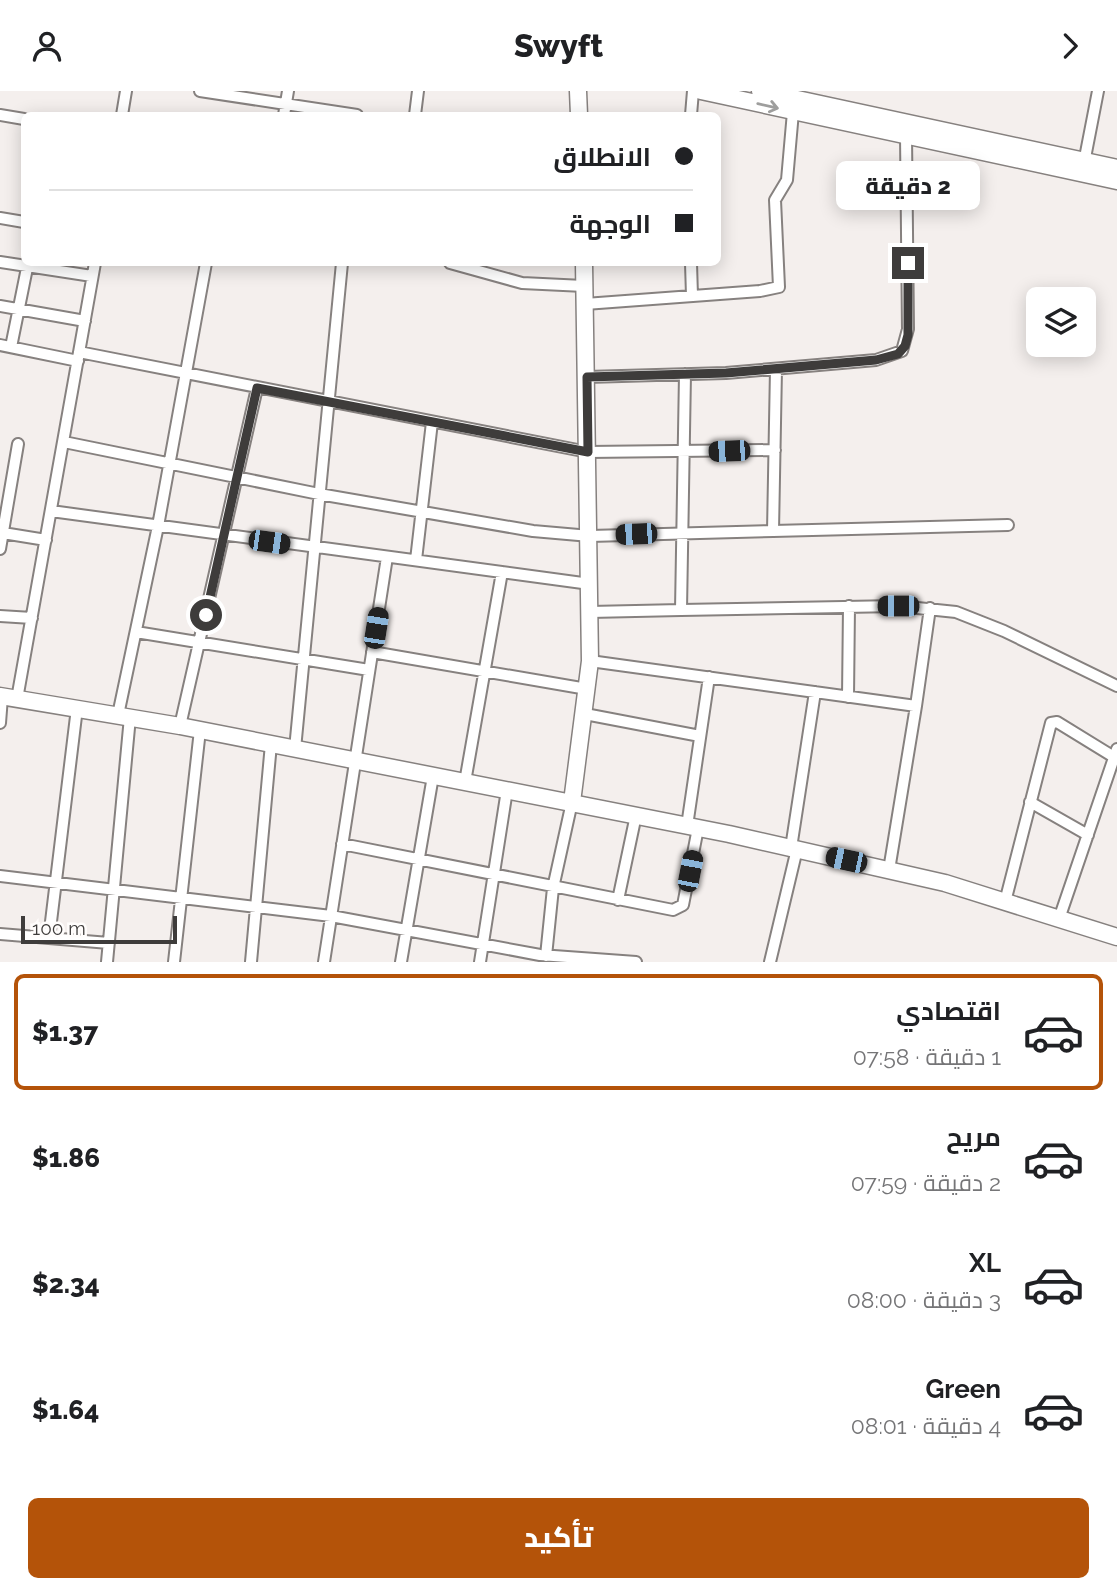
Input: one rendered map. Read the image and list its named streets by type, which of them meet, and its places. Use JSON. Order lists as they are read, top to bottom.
{
  "scale_bar": "100 m",
  "page": {
    "header": "Swyft",
    "banner": ["الانطلاق", "الوجهة"],
    "bubble": "2 دقيقة",
    "scale": "100 m",
    "list": [
      {
        "name": "اقتصادي",
        "note": "1 دقيقة · 07:58",
        "value": "$1.37"
      },
      {
        "name": "مريح",
        "note": "2 دقيقة · 07:59",
        "value": "$1.86"
      },
      {
        "name": "XL",
        "note": "3 دقيقة · 08:00",
        "value": "$2.34"
      },
      {
        "name": "Green",
        "note": "4 دقيقة · 08:01",
        "value": "$1.64"
      }
    ],
    "buttons": "تأكيد"
  }
}
